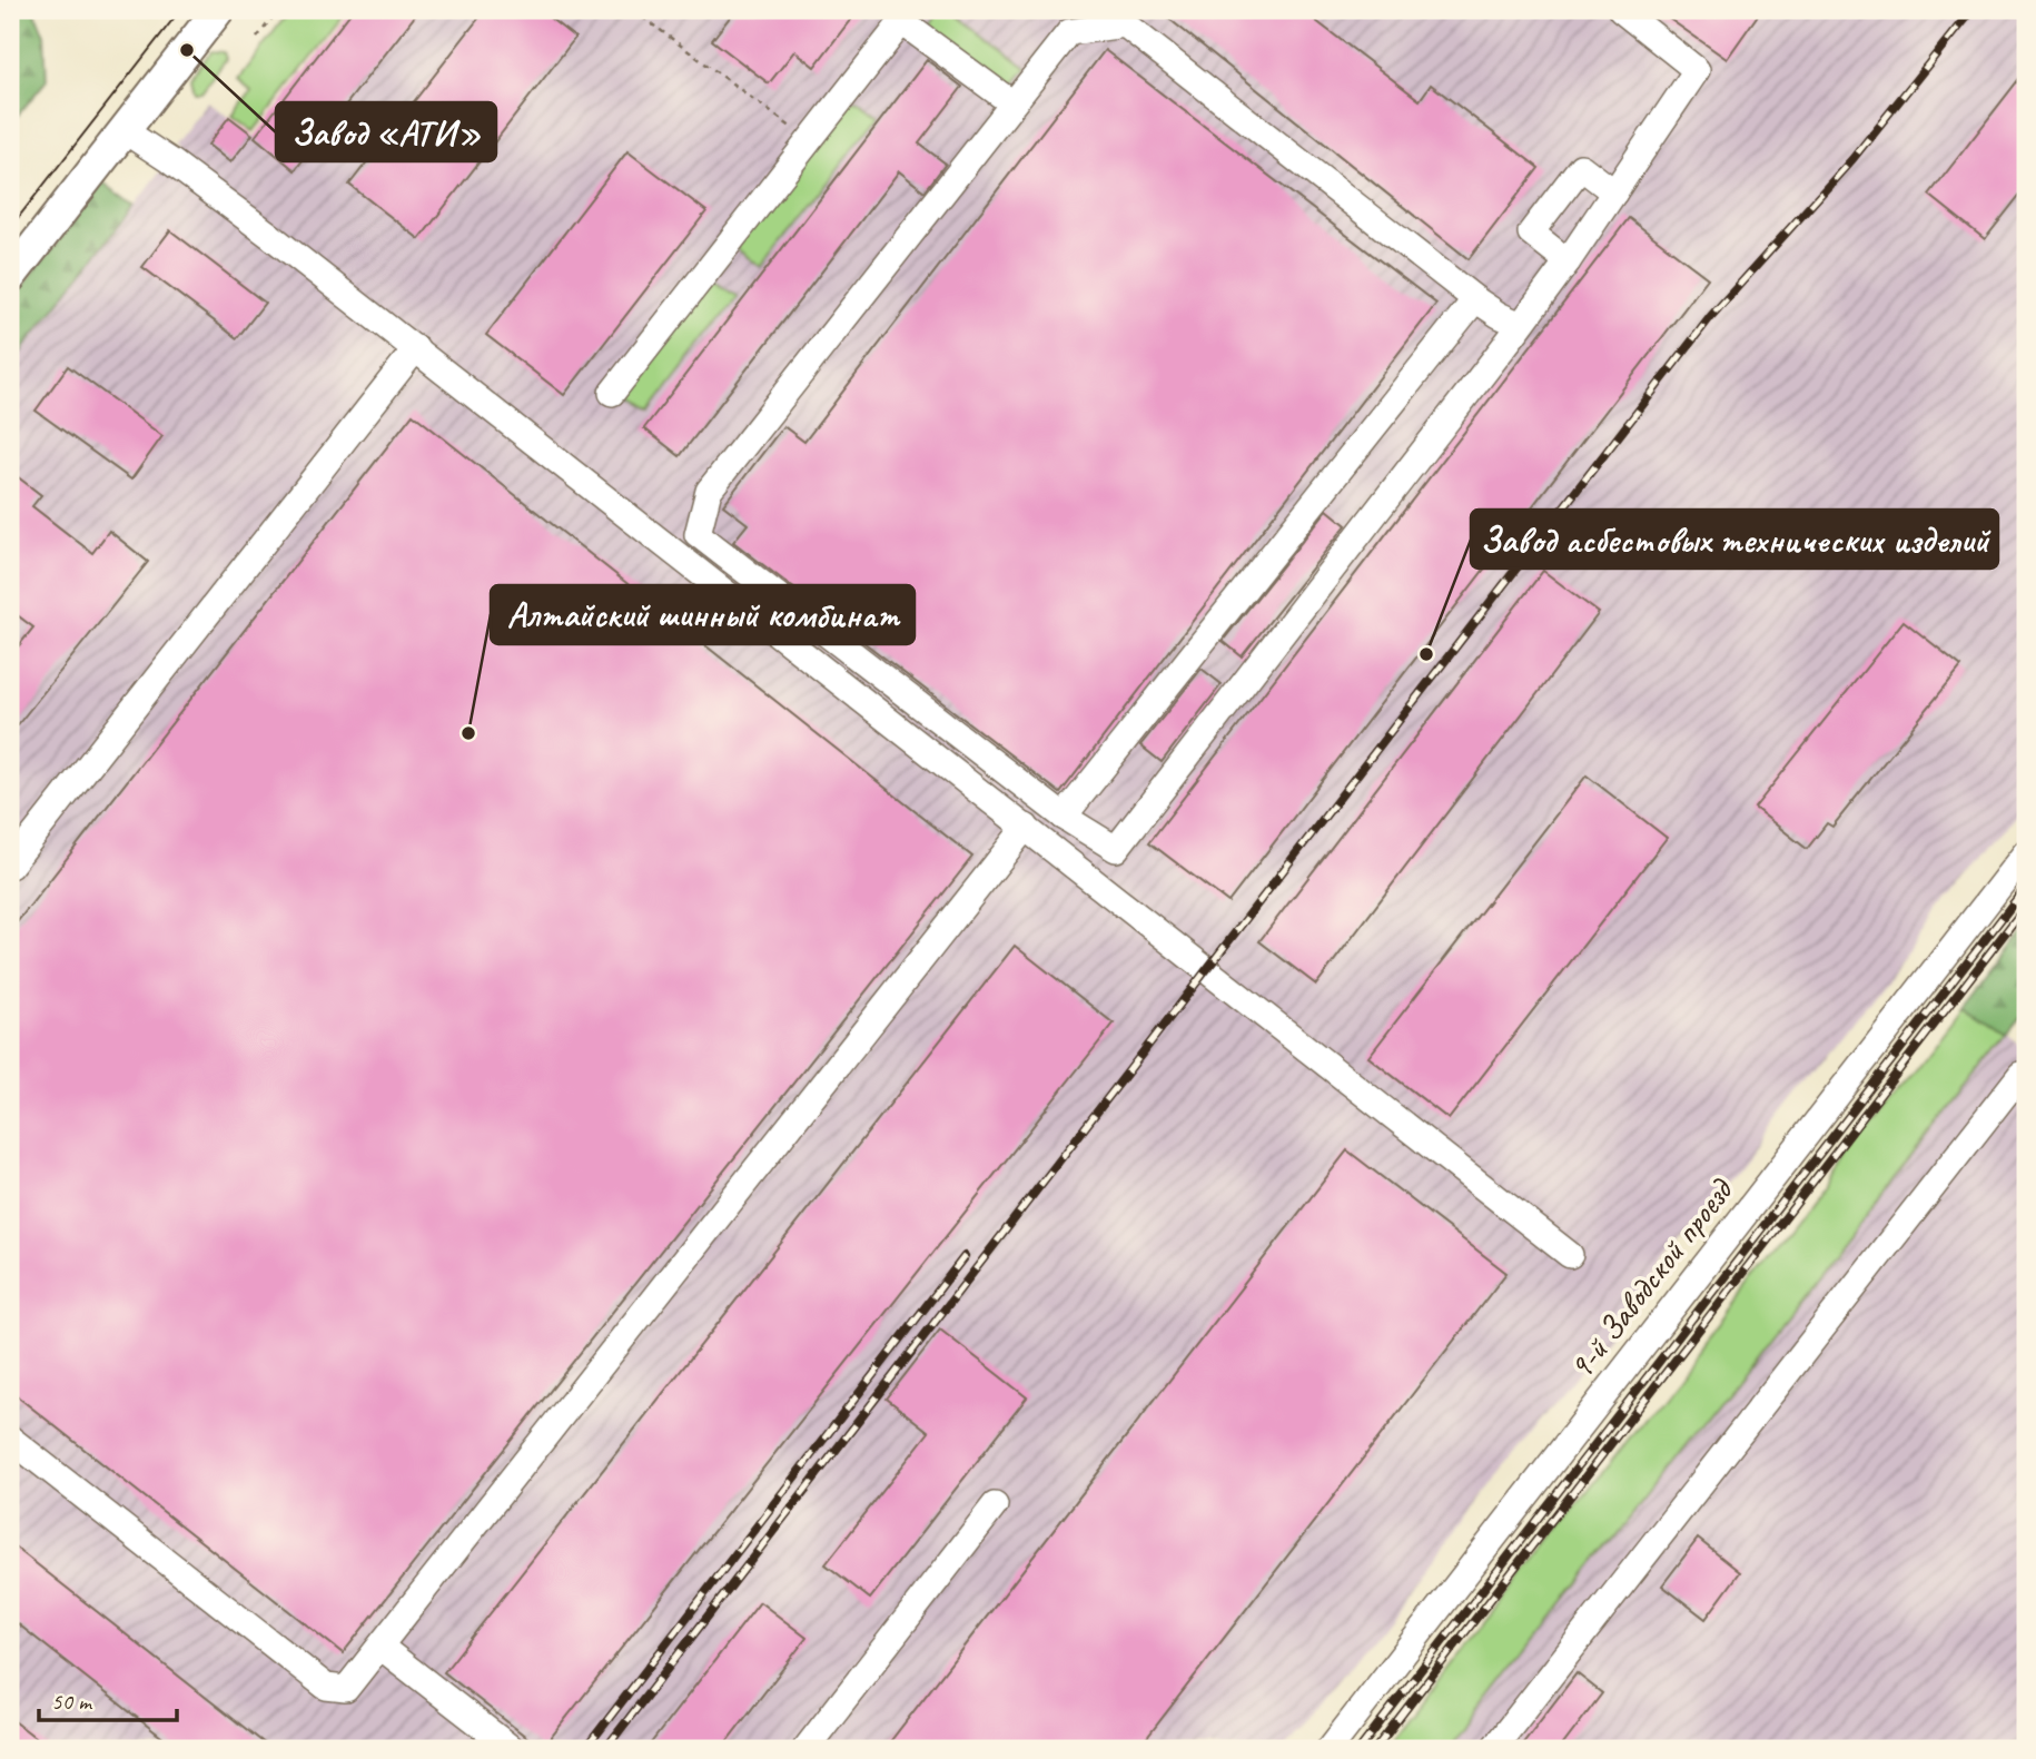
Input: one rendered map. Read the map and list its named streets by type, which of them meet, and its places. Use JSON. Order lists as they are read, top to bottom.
{
  "streets": {
    "lane": ["9-й Заводской проезд"]
  },
  "places": ["Завод «АТИ»", "Завод асбестовых технических изделий", "Алтайский шинный комбинат"],
  "scale_bar": "50 m"
}
